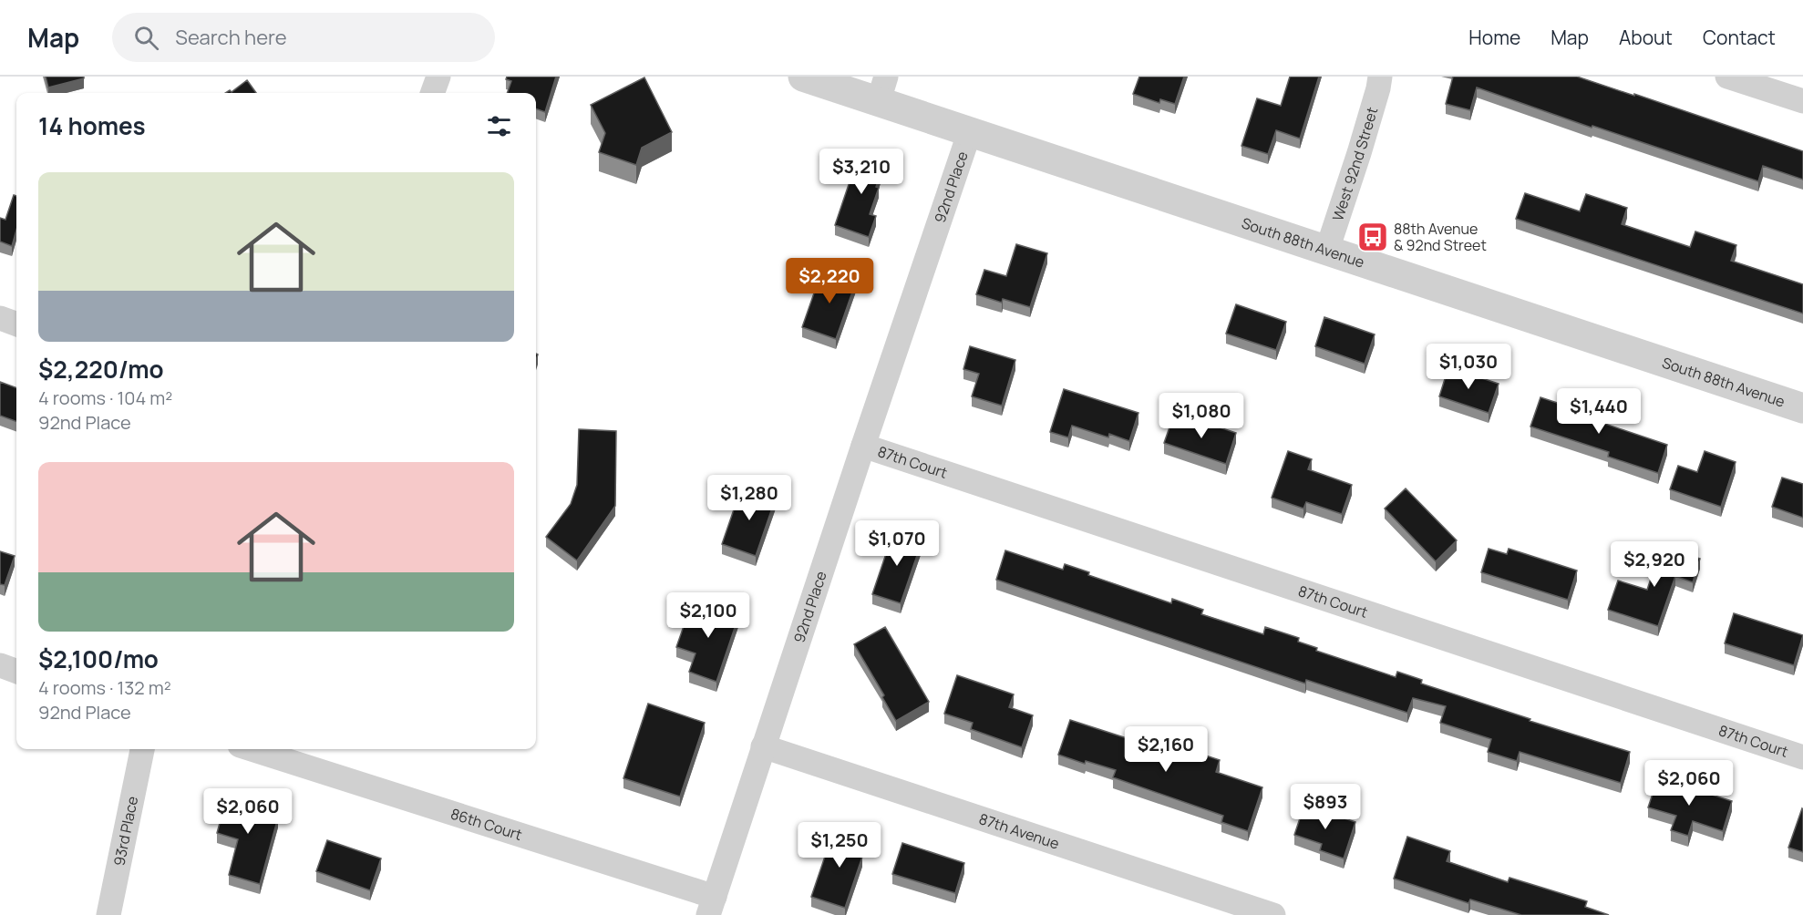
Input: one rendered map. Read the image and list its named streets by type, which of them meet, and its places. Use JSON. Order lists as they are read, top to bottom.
{
  "streets": {
    "street": [
      "West 92nd Street",
      "92nd Place",
      "South 88th Avenue",
      "87th Court",
      "86th Court",
      "93rd Place",
      "87th Avenue"
    ]
  },
  "crossings": [
    ["West 92nd Street", "South 88th Avenue"],
    ["92nd Place", "South 88th Avenue"],
    ["92nd Place", "87th Court"],
    ["92nd Place", "86th Court"],
    ["92nd Place", "87th Avenue"]
  ],
  "places": {
    "bus stop": ["88th Avenue & 92nd Street"]
  },
  "page": {
    "header": "Map",
    "search": "Search here",
    "nav": [
      "Home",
      "Map",
      "About",
      "Contact"
    ],
    "heading": "14 homes",
    "price": [
      "$3,210",
      "$2,220",
      "$1,030",
      "$1,440",
      "$1,080",
      "$1,280",
      "$1,070",
      "$2,920",
      "$2,100",
      "$2,160",
      "$2,060",
      "$893",
      "$2,060",
      "$1,250"
    ],
    "list": [
      {
        "name": "$2,220/mo",
        "note": "4 rooms · 104 m² · 92nd Place"
      },
      {
        "name": "$2,100/mo",
        "note": "4 rooms · 132 m² · 92nd Place"
      }
    ]
  }
}
